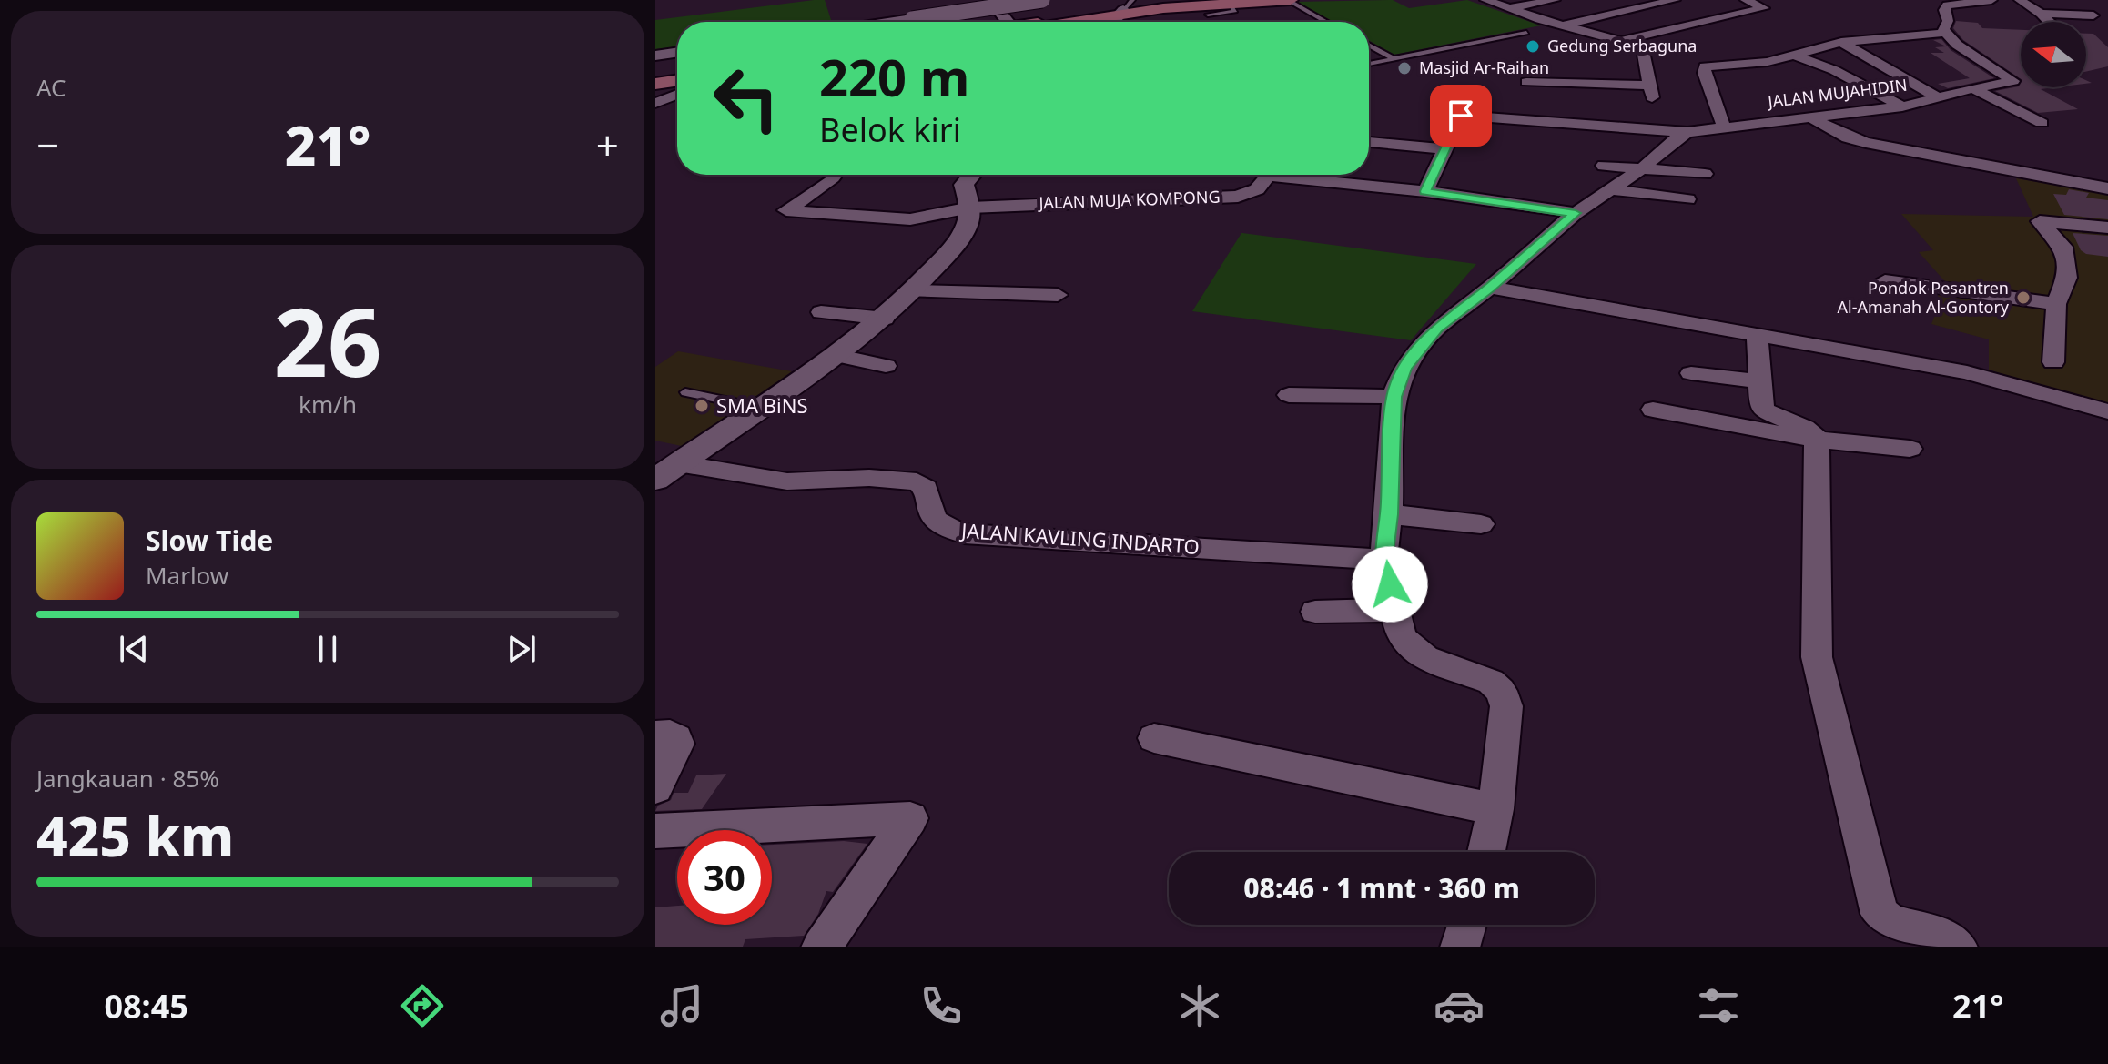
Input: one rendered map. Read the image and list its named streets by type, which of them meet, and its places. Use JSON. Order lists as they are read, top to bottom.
{
  "streets": {
    "street": ["JALAN MUJAHIDIN", "JALAN MUJA KOMPONG", "JALAN KAVLING INDARTO"]
  },
  "places": [
    "Gedung Serbaguna",
    "Masjid Ar-Raihan",
    "Pondok Pesantren Al-Amanah Al-Gontory",
    "SMA BiNS"
  ],
  "north": "left",
  "page": {
    "tile": [
      "AC",
      ["26", "km/h"],
      ["Jangkauan · 85%", "425 km"]
    ],
    "turn": ["220 m", "Belok kiri"],
    "heat": ["−", "21°", "+"],
    "song": ["Slow Tide", "Marlow"],
    "limit": "30",
    "trip": "08:46 · 1 mnt · 360 m",
    "tabs": ["08:45", "21°"]
  }
}
